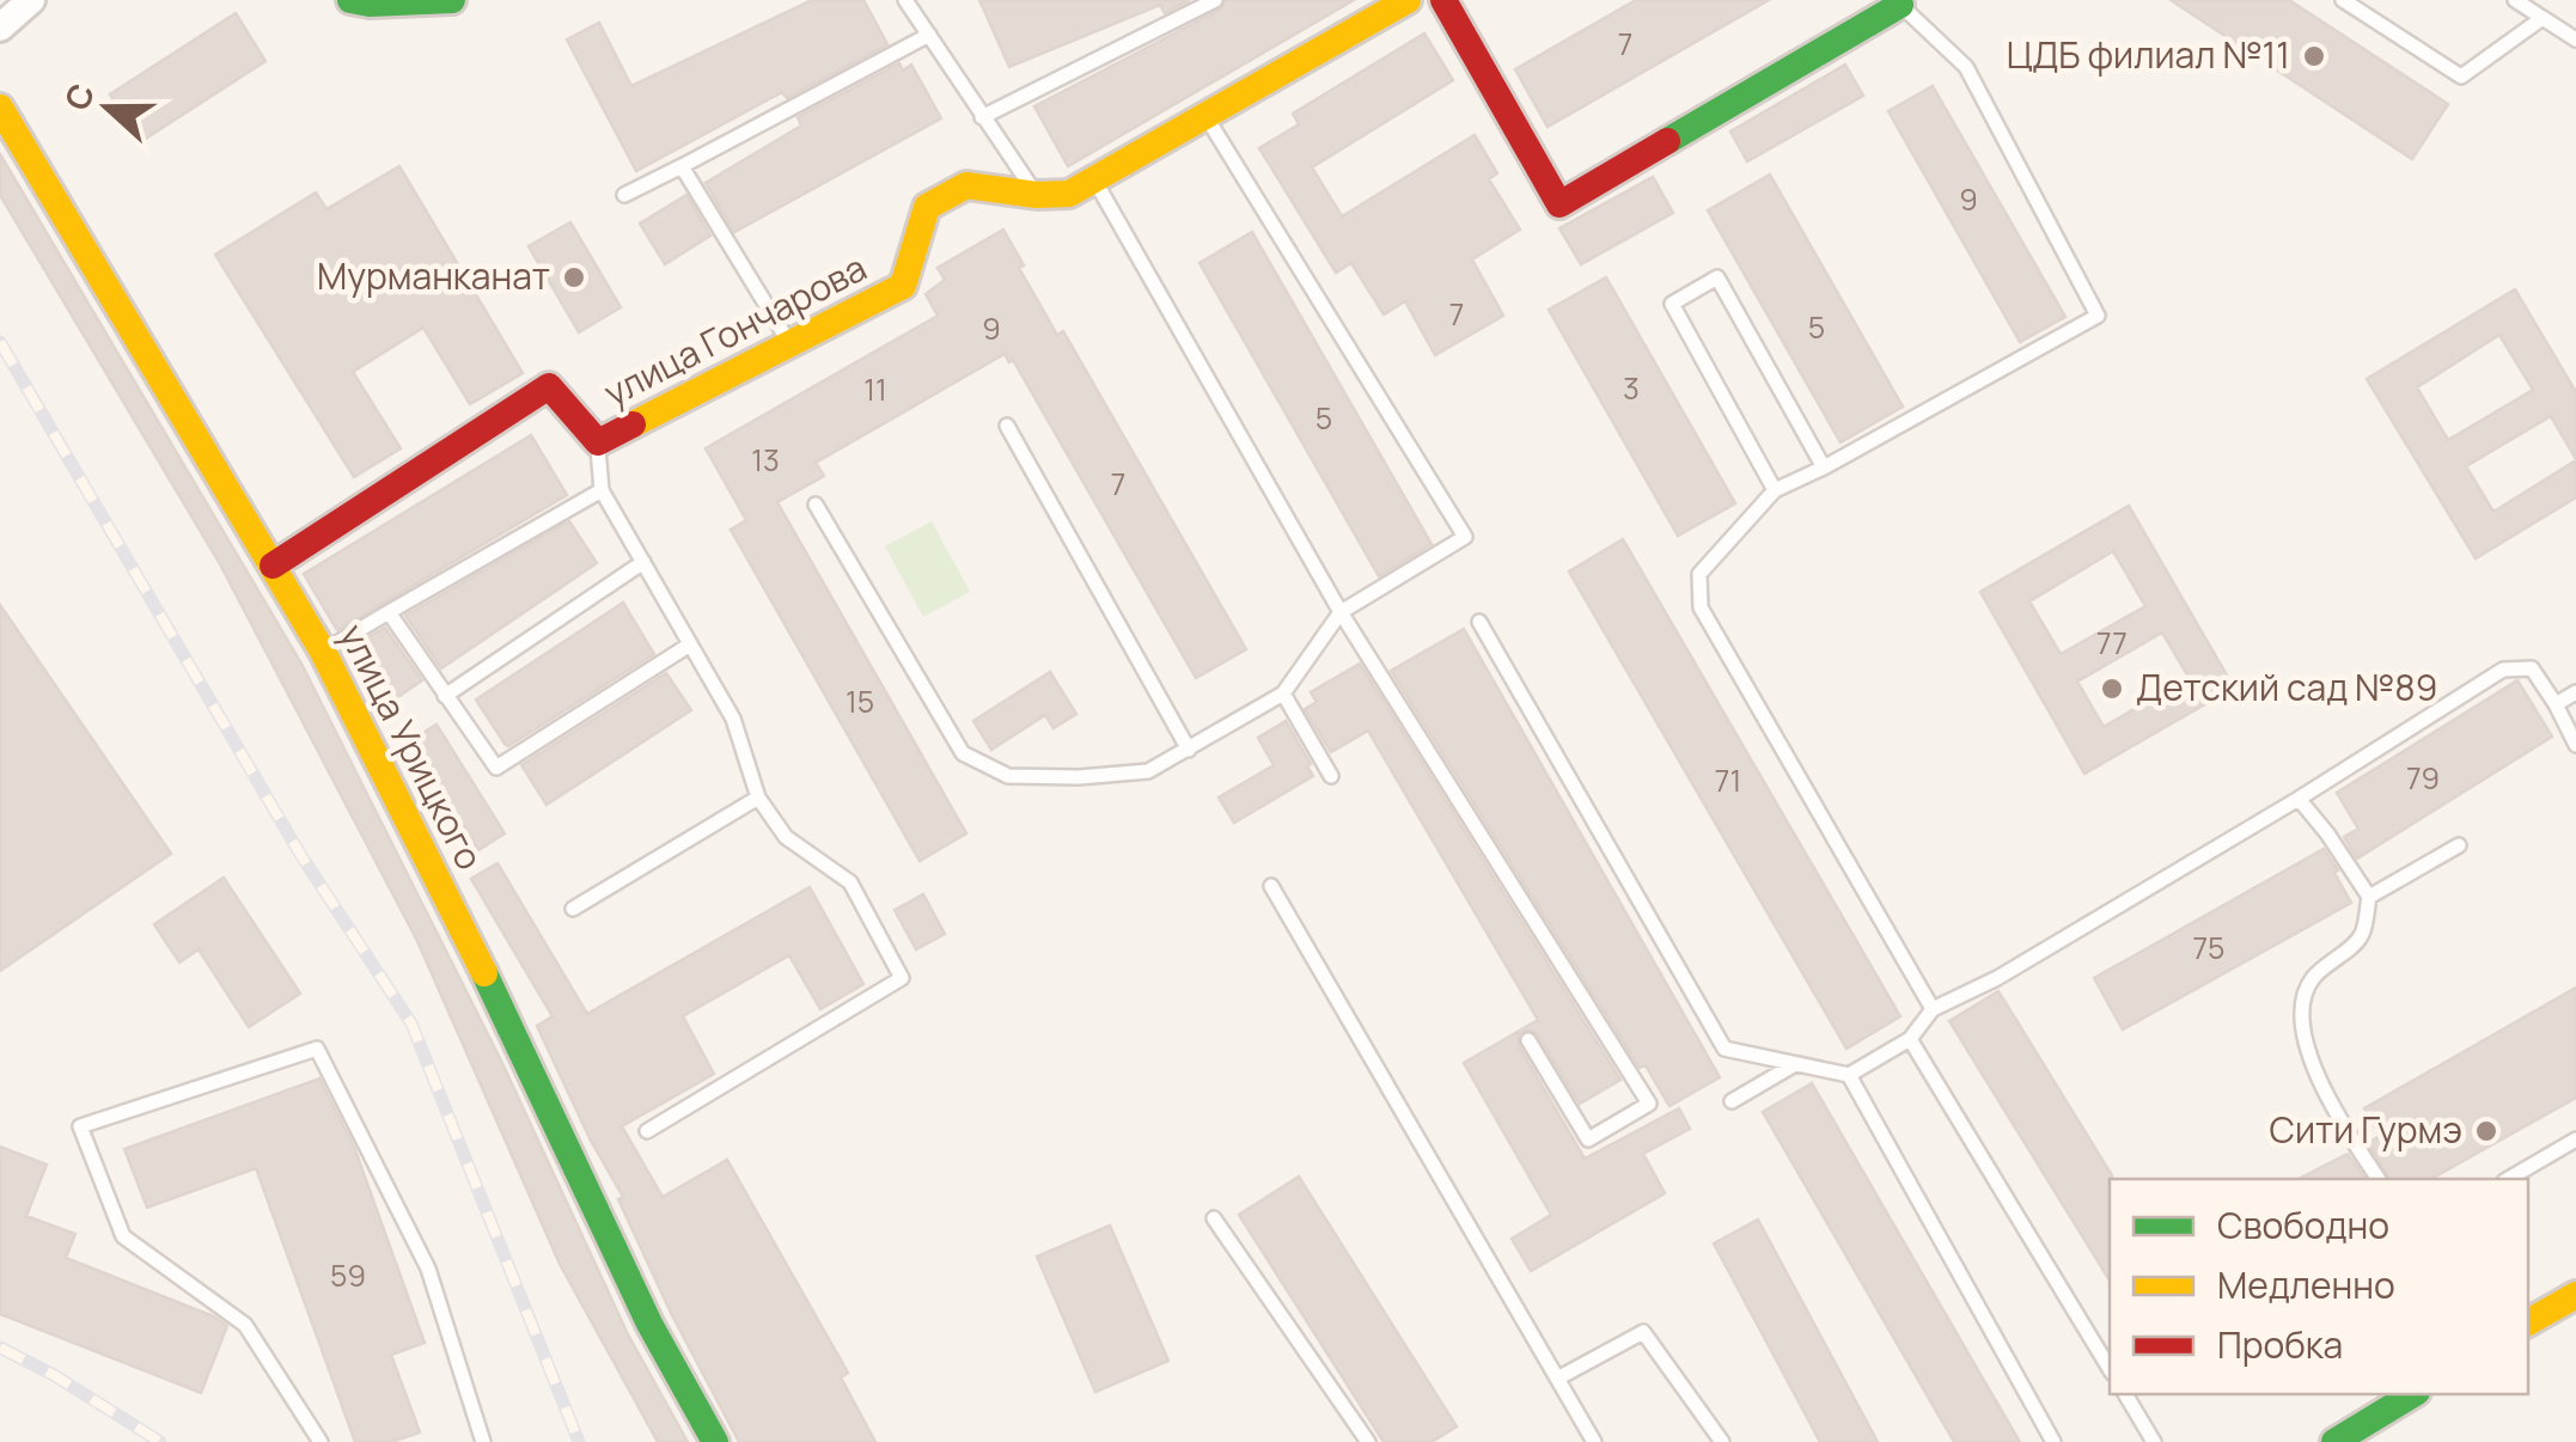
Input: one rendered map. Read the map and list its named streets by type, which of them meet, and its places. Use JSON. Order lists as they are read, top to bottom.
{
  "streets": {
    "street": ["улица Гончарова", "улица Урицкого"]
  },
  "crossings": [
    ["улица Гончарова", "улица Урицкого"]
  ],
  "places": [
    "ЦДБ филиал №11",
    "Мурманканат",
    "Детский сад №89",
    "Сити Гурмэ"
  ],
  "house_numbers": [
    "7",
    "9",
    "7",
    "5",
    "9",
    "3",
    "11",
    "5",
    "13",
    "7",
    "77",
    "15",
    "79",
    "71",
    "75",
    "59"
  ],
  "legend": ["Свободно", "Медленно", "Пробка"],
  "north": "left"
}
